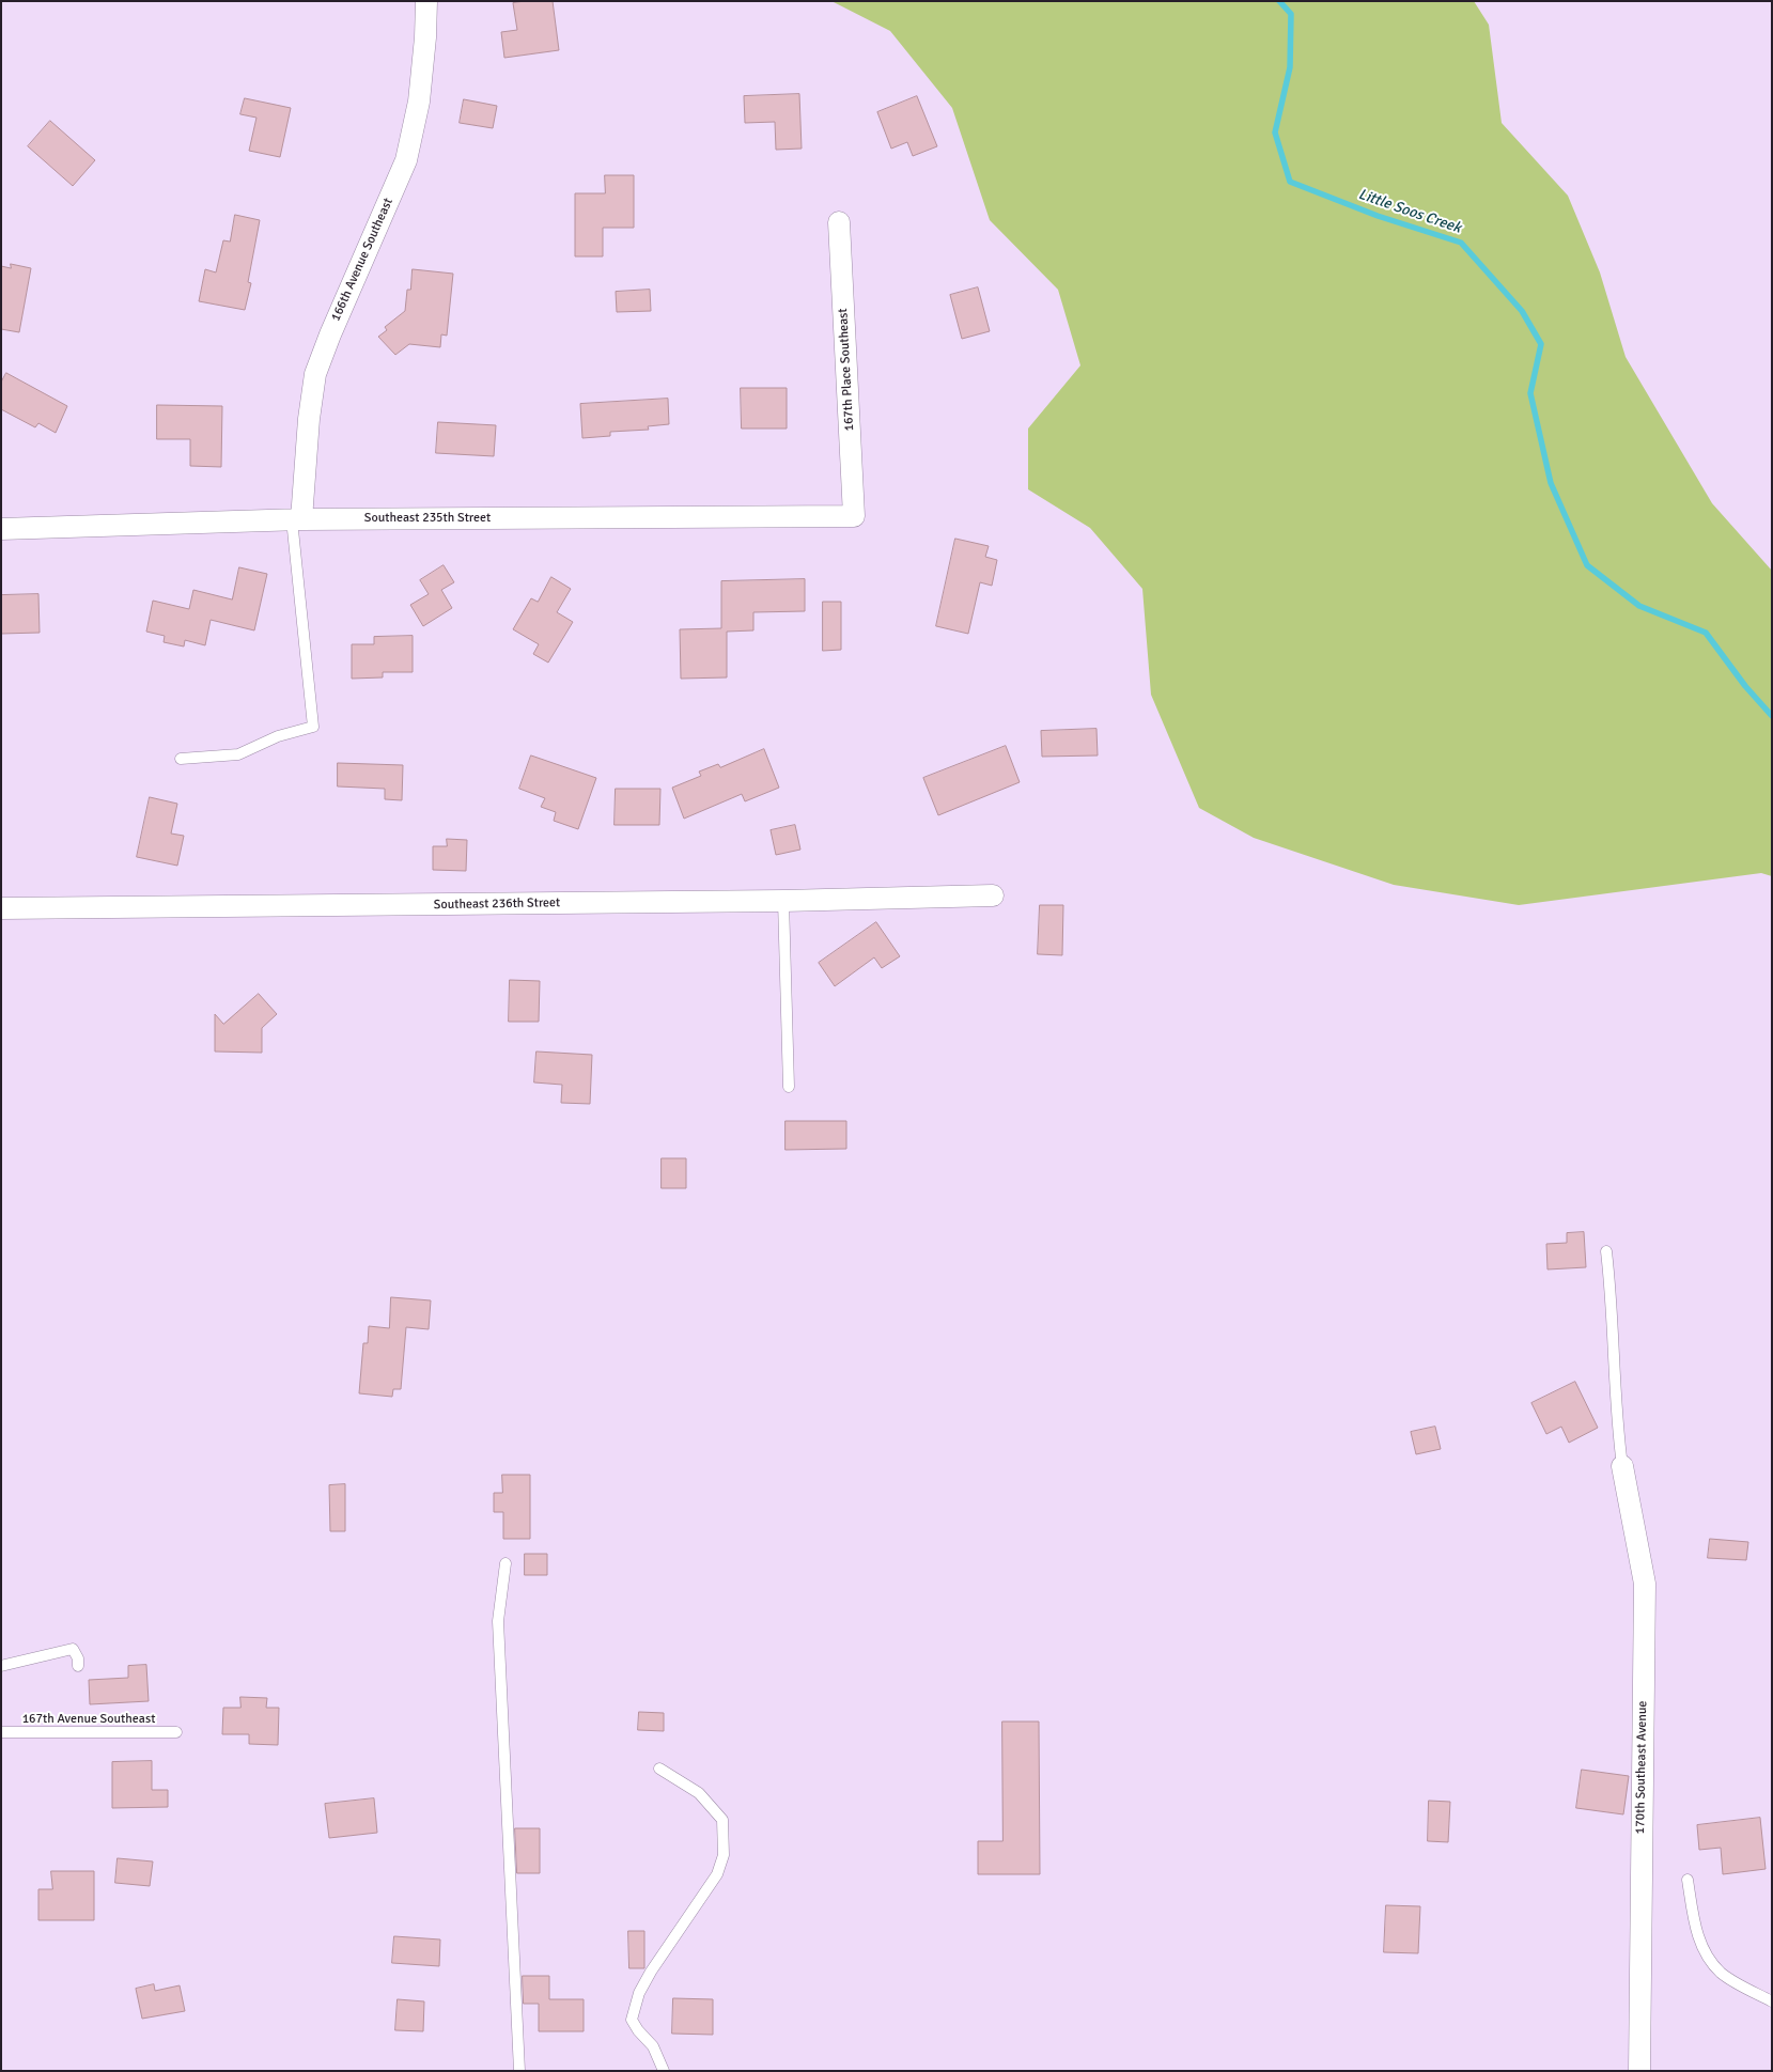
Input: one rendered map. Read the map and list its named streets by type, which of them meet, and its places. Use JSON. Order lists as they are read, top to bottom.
{
  "streets": {
    "street": [
      "166th Avenue Southeast",
      "167th Place Southeast",
      "Southeast 235th Street",
      "Southeast 236th Street",
      "170th Southeast Avenue"
    ],
    "lane": ["167th Avenue Southeast"]
  },
  "crossings": [
    ["166th Avenue Southeast", "Southeast 235th Street"],
    ["167th Place Southeast", "Southeast 235th Street"]
  ],
  "water": ["Little Soos Creek"]
}
